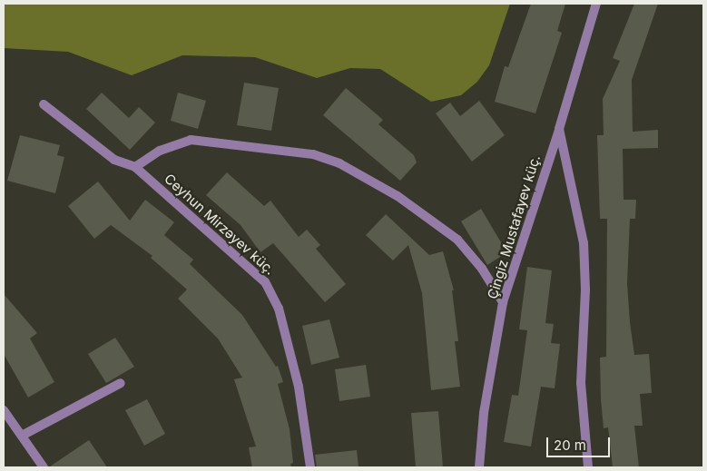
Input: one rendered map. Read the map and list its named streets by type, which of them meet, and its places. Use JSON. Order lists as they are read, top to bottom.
{
  "streets": {
    "street": ["Ceyhun Mirzəyev küç.", "Çingiz Mustafayev küç."]
  },
  "scale_bar": "20 m"
}
